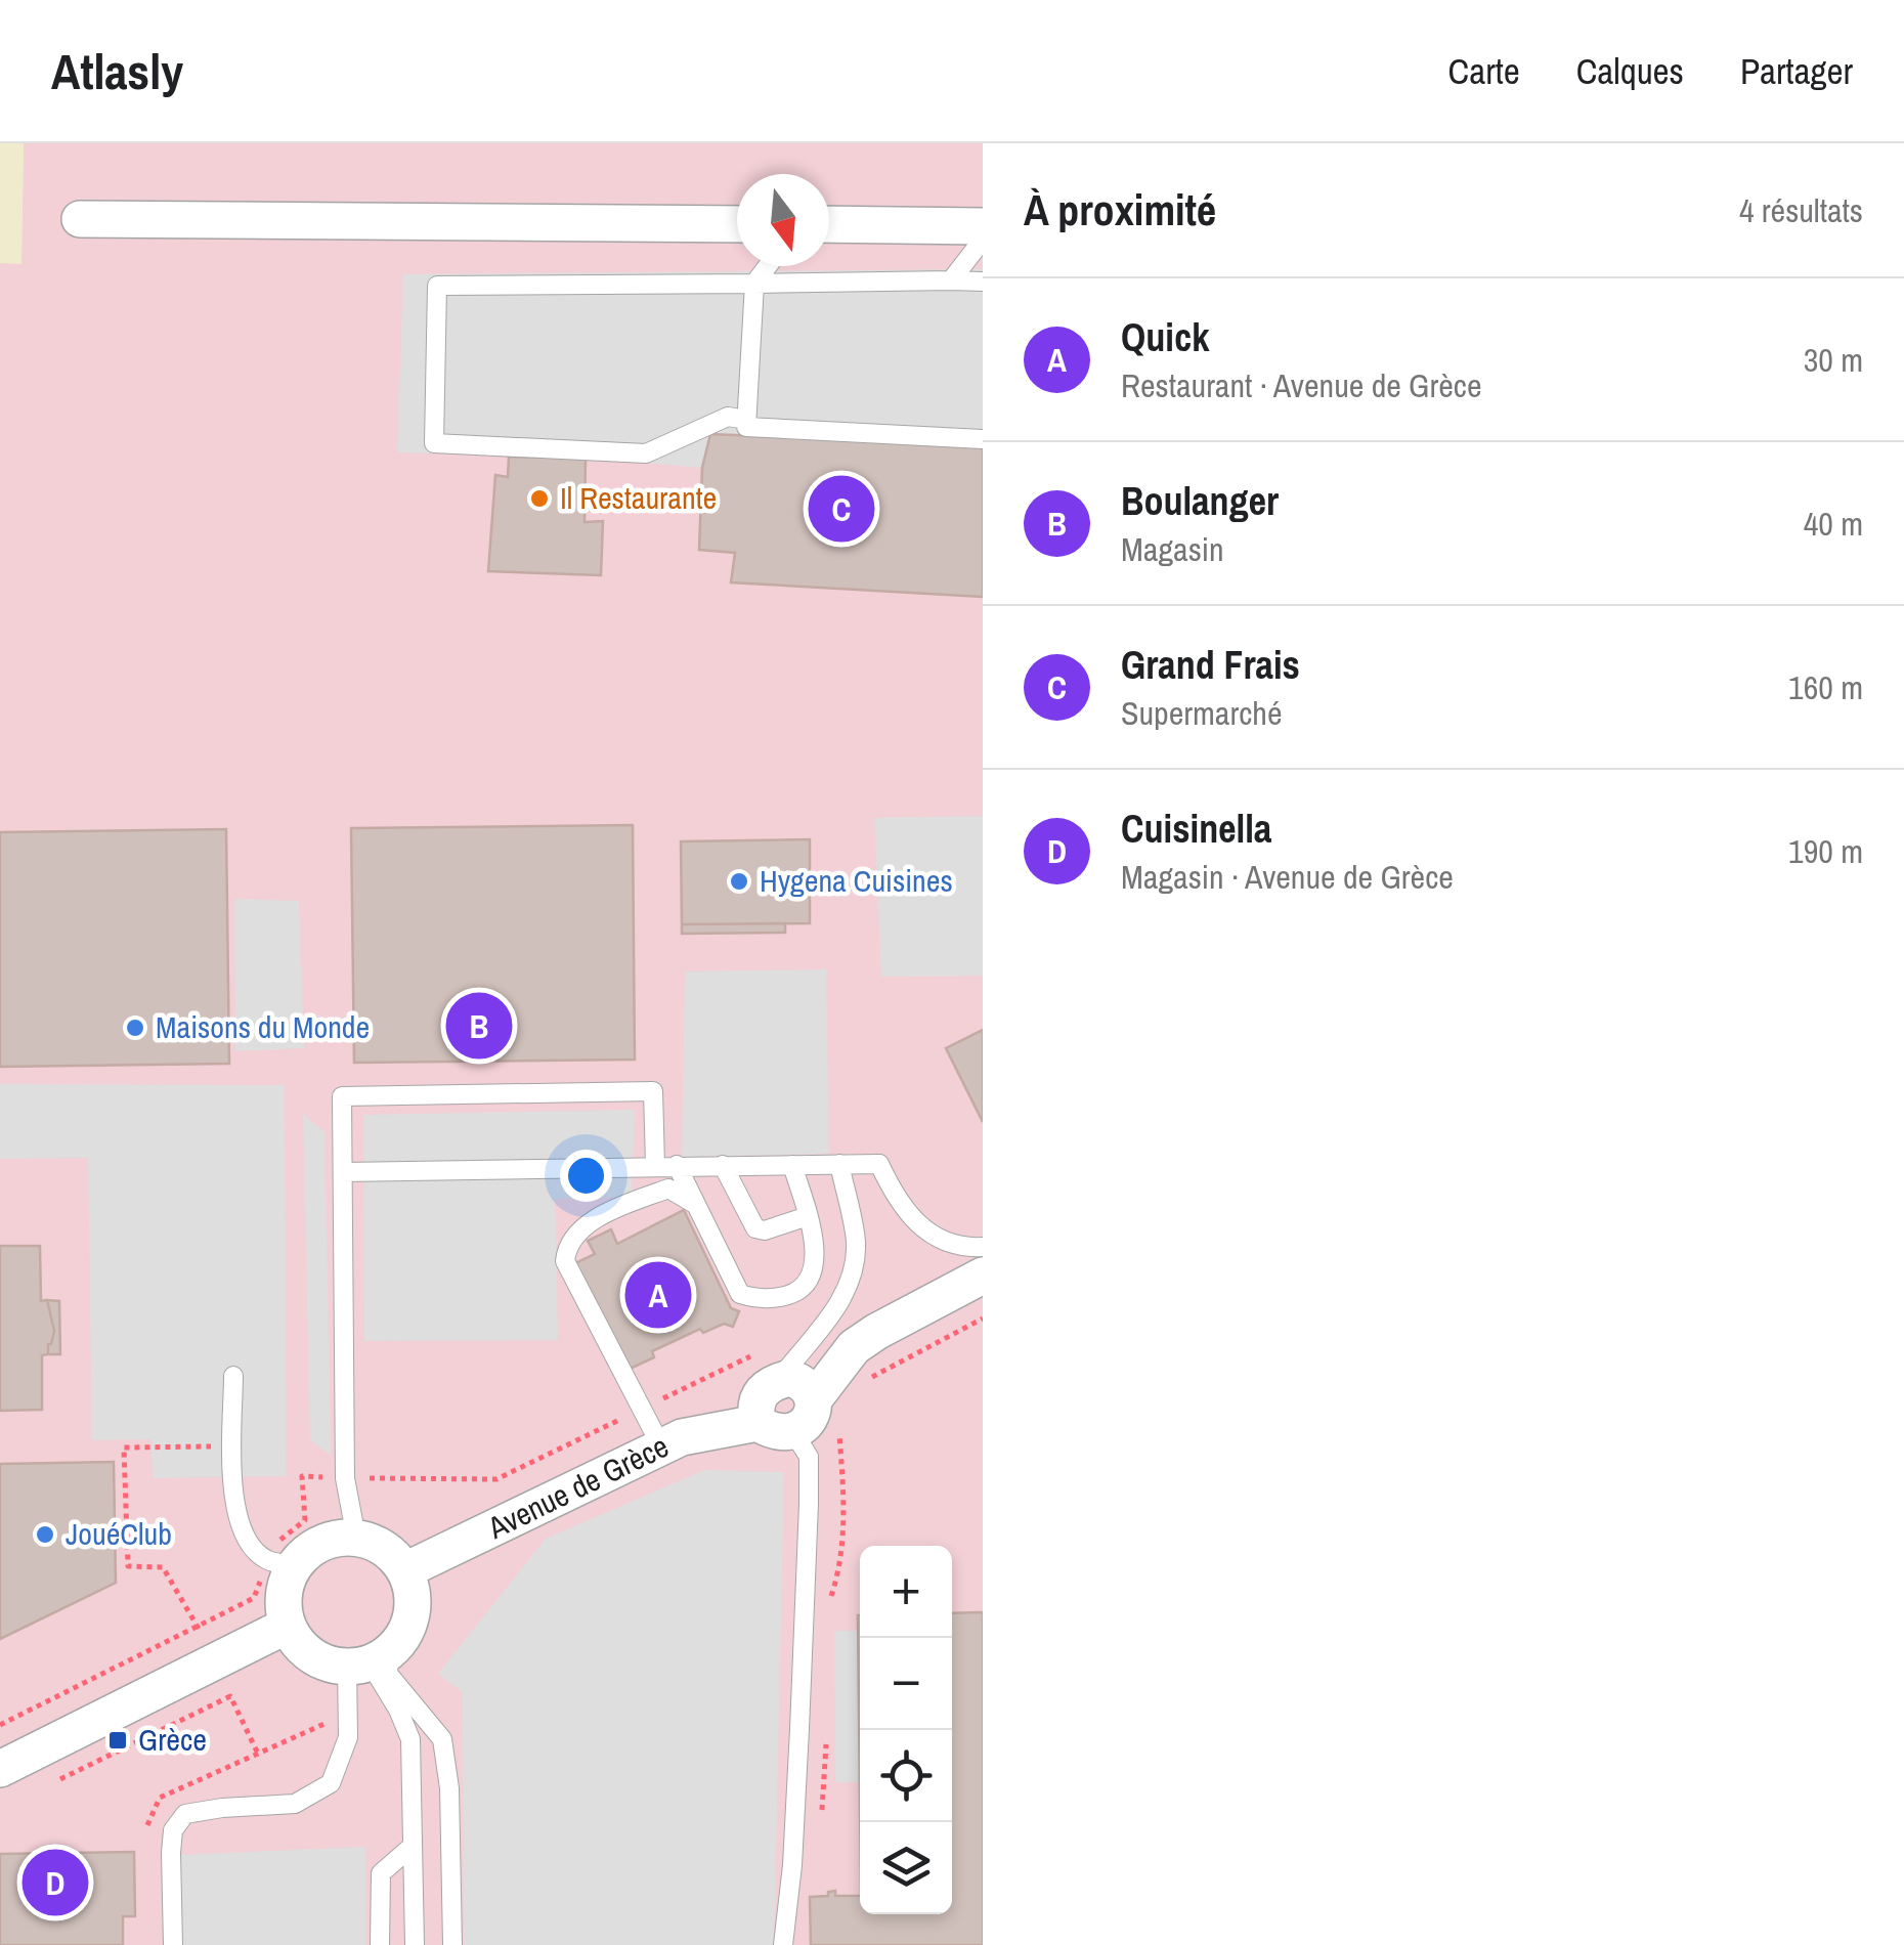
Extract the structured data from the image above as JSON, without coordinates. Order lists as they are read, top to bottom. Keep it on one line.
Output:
{"streets":{"street":["Avenue de Grèce"]},"places":{"other":["Il Restaurante","Hygena Cuisines","Maisons du Monde","JouéClub"],"transit":["Grèce"]},"north":"bottom","page":{"header":"Atlasly","nav":["Carte","Calques","Partager"],"heading":["À proximité","4 résultats"],"list":[{"mark":"A","name":"Quick","note":"Restaurant · Avenue de Grèce","value":"30 m"},{"mark":"B","name":"Boulanger","note":"Magasin","value":"40 m"},{"mark":"C","name":"Grand Frais","note":"Supermarché","value":"160 m"},{"mark":"D","name":"Cuisinella","note":"Magasin · Avenue de Grèce","value":"190 m"}],"pins":["C","B","A","D"],"map_buttons":["+","−"]}}
